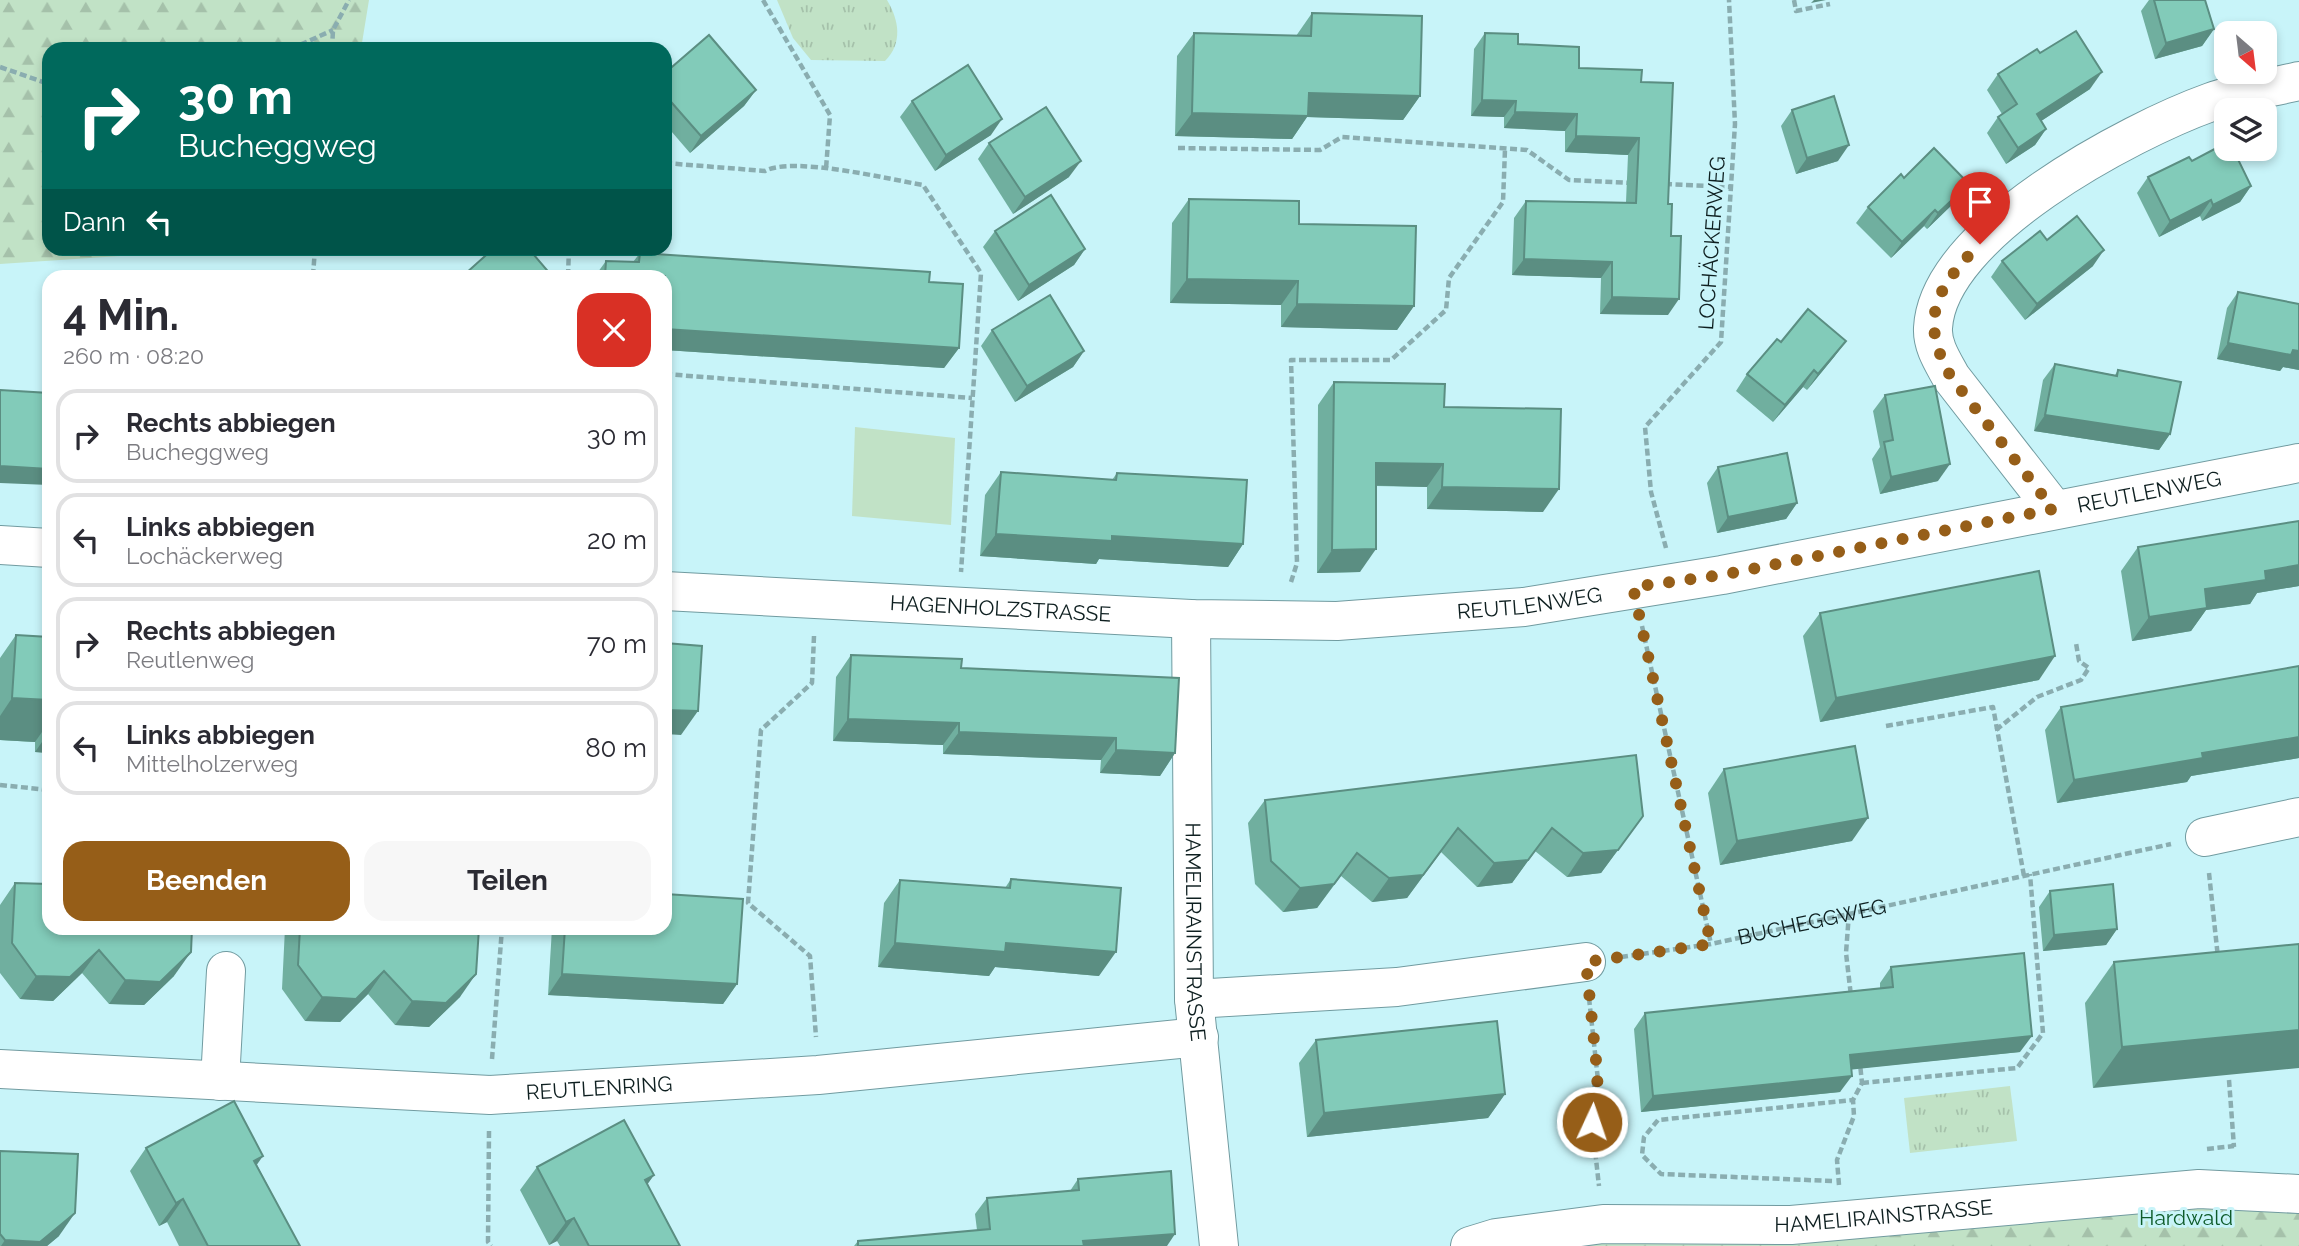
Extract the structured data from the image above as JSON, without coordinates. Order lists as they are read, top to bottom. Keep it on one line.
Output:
{"streets":{"street":["REUTLENWEG","HAGENHOLZSTRASSE","HAMELIRAINSTRASSE","REUTLENRING"],"path":["LOCHÄCKERWEG","BUCHEGGWEG"]},"crossings":[["LOCHÄCKERWEG","REUTLENWEG"],["REUTLENWEG","HAGENHOLZSTRASSE"],["HAGENHOLZSTRASSE","HAMELIRAINSTRASSE"],["HAMELIRAINSTRASSE","REUTLENRING"]],"parks":["Hardwald"],"north":"bottom right","page":{"turn":["30 m","Bucheggweg"],"then":"Dann","heading":["4 Min.","260 m · 08:20"],"list":[{"name":"Rechts abbiegen","note":"Bucheggweg","value":"30 m"},{"name":"Links abbiegen","note":"Lochäckerweg","value":"20 m"},{"name":"Rechts abbiegen","note":"Reutlenweg","value":"70 m"},{"name":"Links abbiegen","note":"Mittelholzerweg","value":"80 m"}],"buttons":["Beenden","Teilen"]}}
